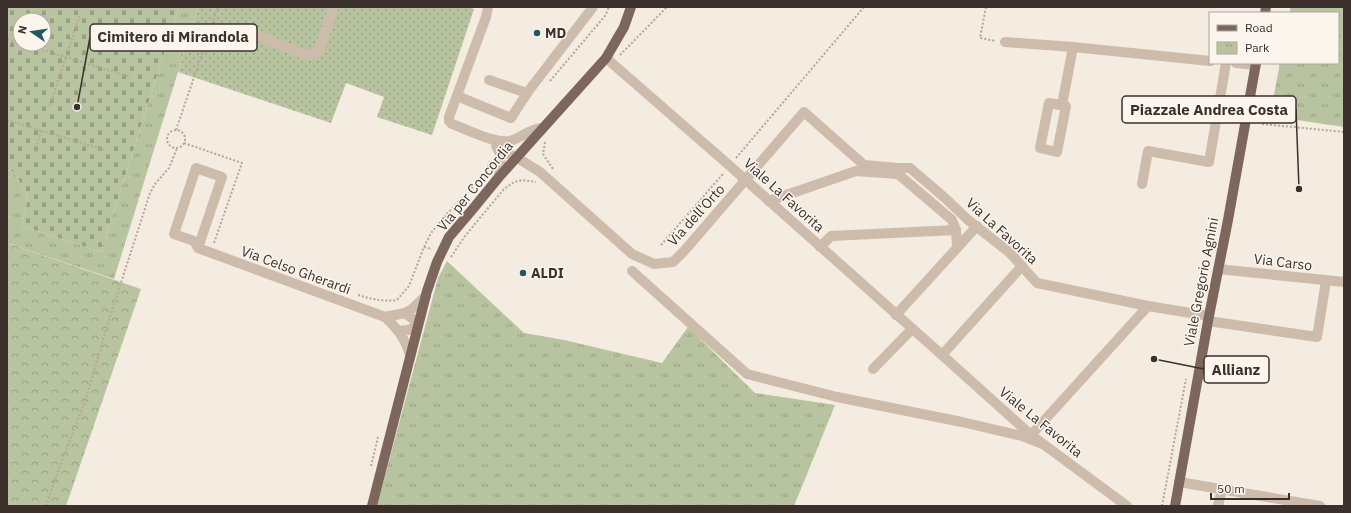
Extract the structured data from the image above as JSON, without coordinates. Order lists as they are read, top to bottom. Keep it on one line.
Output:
{"streets":{"main road":["Via per Concordia","Viale Gregorio Agnini"],"street":["Viale La Favorita","Via dell'Orto","Via La Favorita","Via Carso","Via Celso Gherardi"]},"crossings":[["Via per Concordia","Viale La Favorita"],["Via per Concordia","Via dell'Orto"],["Via per Concordia","Via Celso Gherardi"],["Viale La Favorita","Via dell'Orto"],["Via dell'Orto","Via La Favorita"],["Via La Favorita","Via Carso"],["Via La Favorita","Viale Gregorio Agnini"],["Via Carso","Viale Gregorio Agnini"]],"places":["MD","Cimitero di Mirandola","Piazzale Andrea Costa","ALDI","Allianz"],"legend":["Road","Park"],"scale_bar":"50 m","north":"left"}
